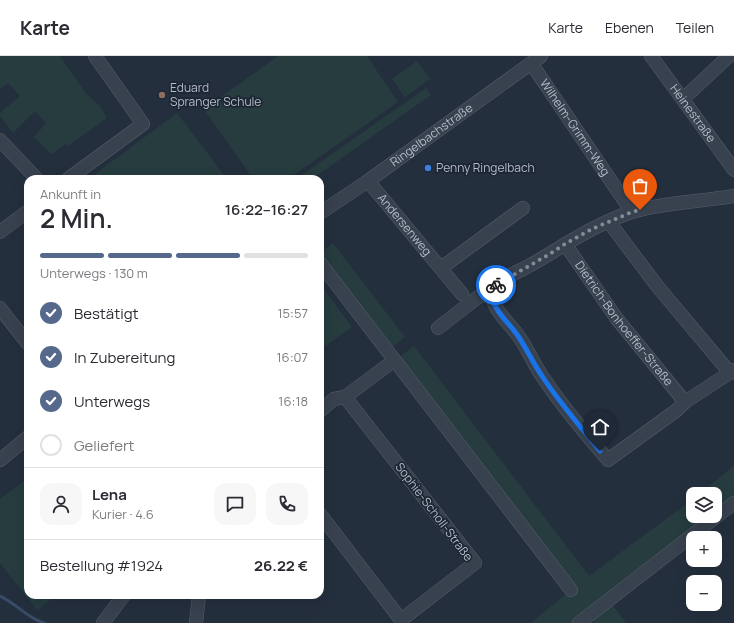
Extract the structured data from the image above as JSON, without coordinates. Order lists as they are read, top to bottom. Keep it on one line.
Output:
{"streets":{"street":["Heinestraße","Wilhelm-Grimm-Weg","Ringelbachstraße","Andersenweg","Dietrich-Bonhoeffer-Straße","Sophie-Scholl-Straße"]},"crossings":[["Wilhelm-Grimm-Weg","Ringelbachstraße"],["Ringelbachstraße","Andersenweg"]],"places":["Eduard Spranger Schule","Penny Ringelbach"],"page":{"header":"Karte","nav":["Karte","Ebenen","Teilen"],"heading":["2 Min.","Ankunft in","16:22–16:27"],"panel":["Lena","Kurier · 4.6","Bestellung #1924","26.22 €"],"bar":"Unterwegs · 130 m","list":[["Bestätigt","15:57"],["In Zubereitung","16:07"],["Unterwegs","16:18"],"Geliefert"],"map_buttons":["+","−"]}}
